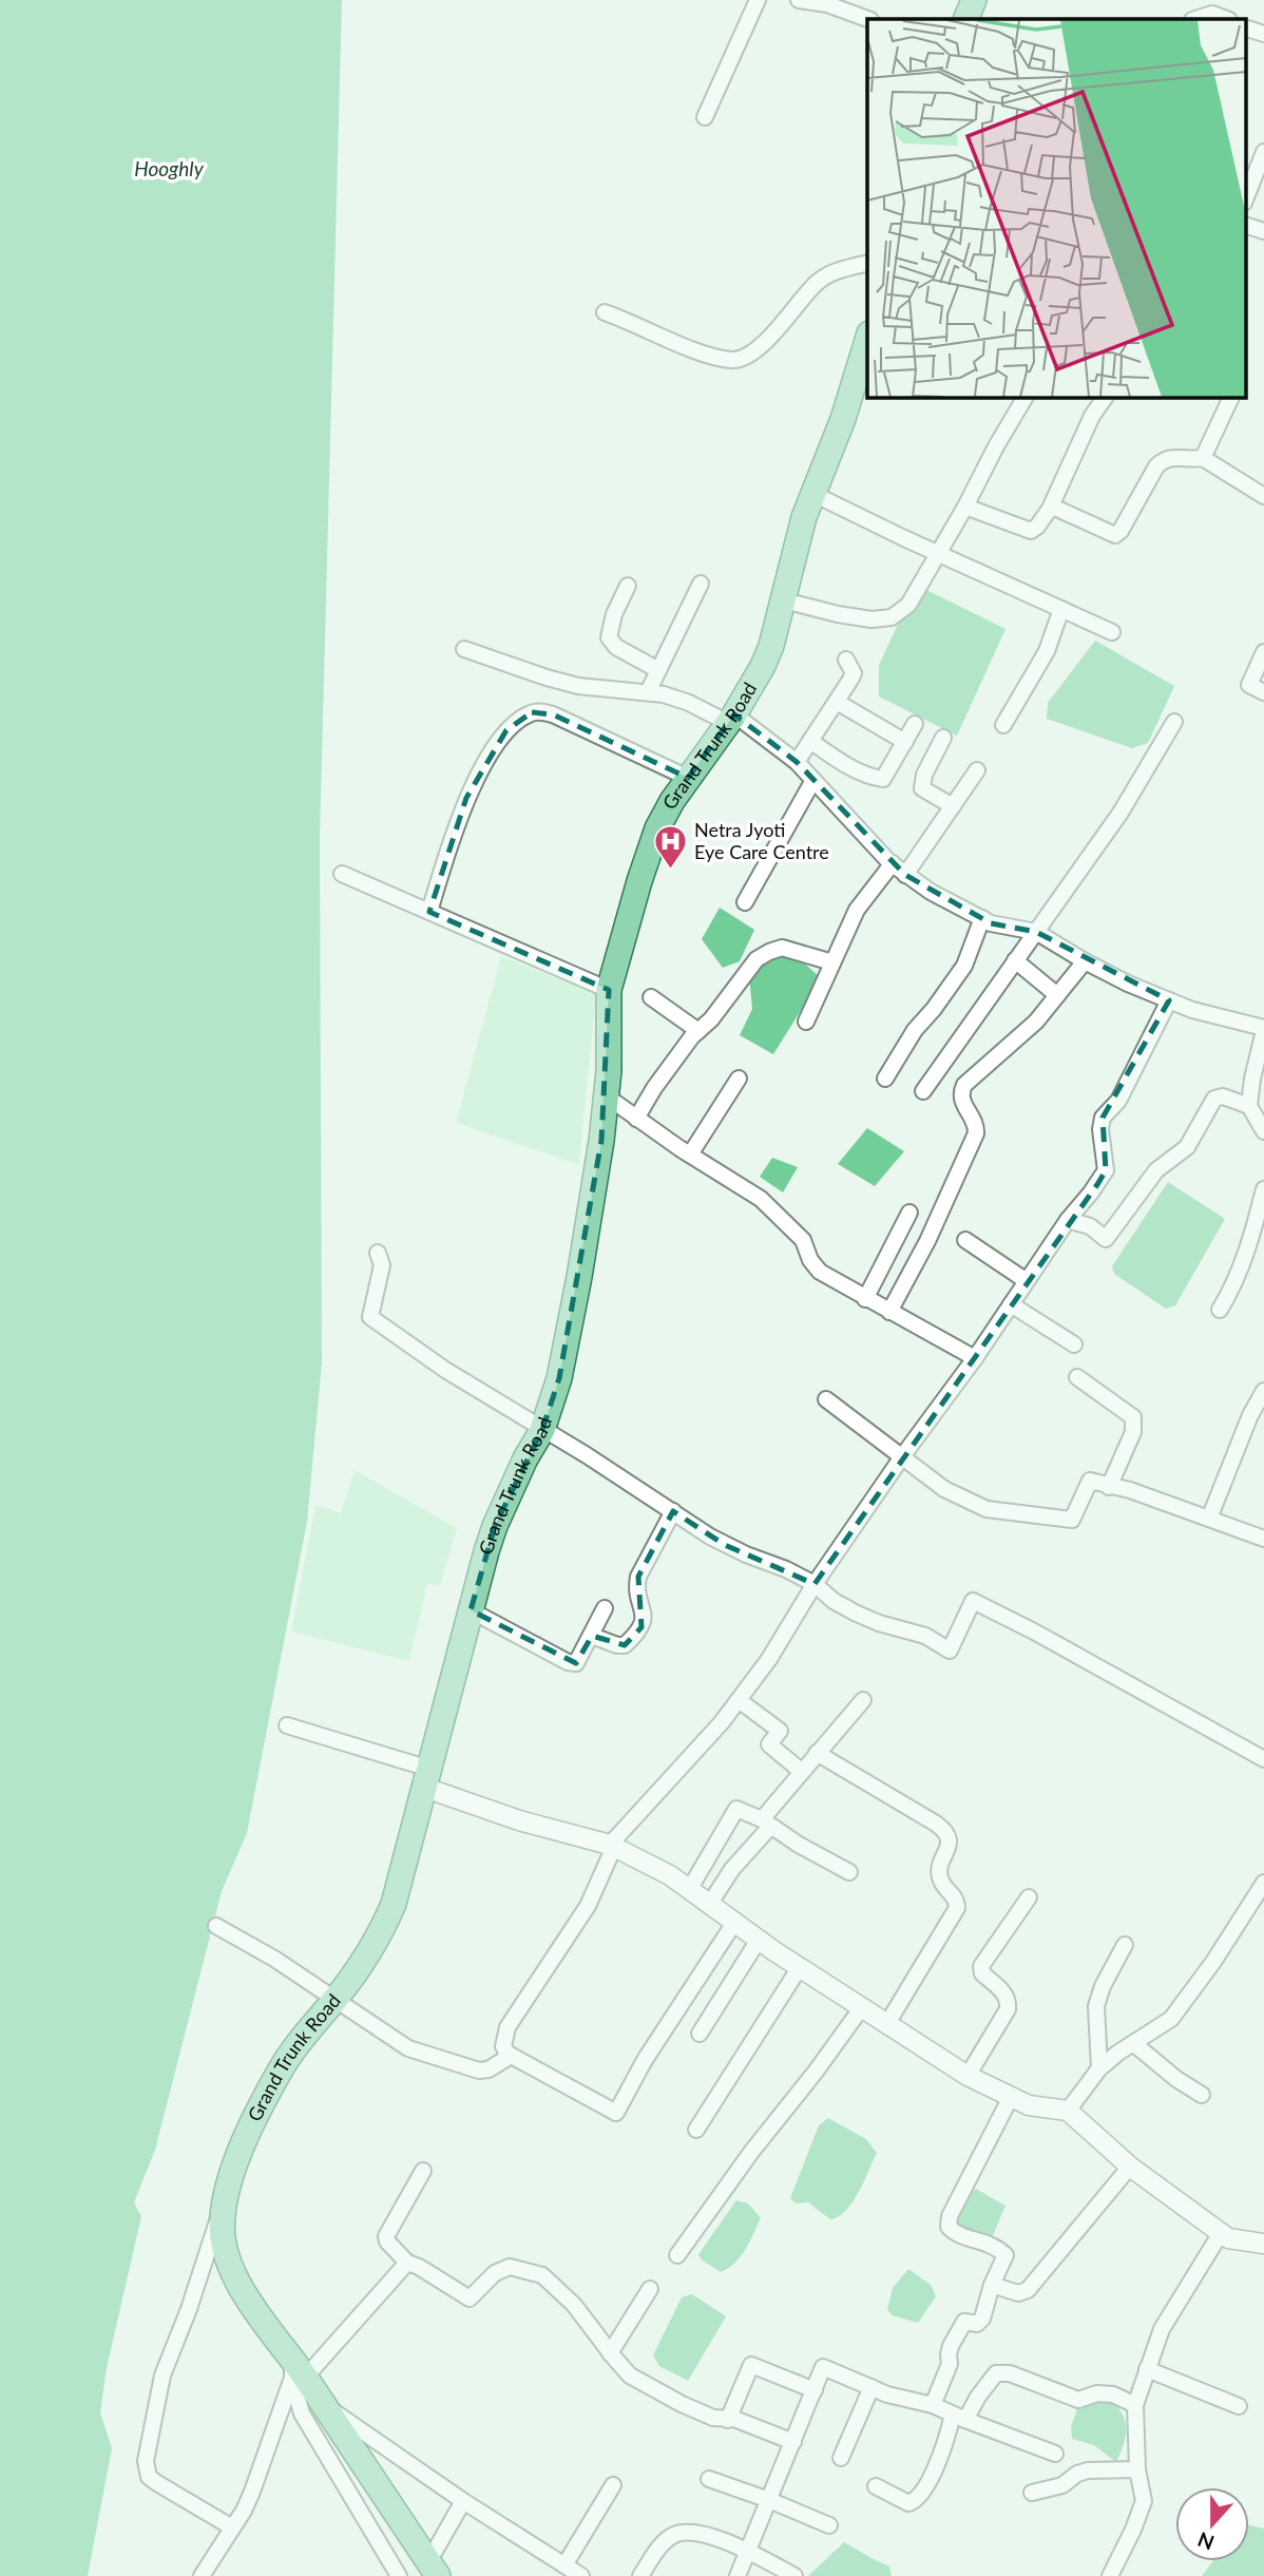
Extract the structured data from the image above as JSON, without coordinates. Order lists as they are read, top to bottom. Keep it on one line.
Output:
{"streets":{"main road":["Grand Trunk Road"]},"water":["Hooghly"],"places":{"hospital":["Netra Jyoti Eye Care Centre"]},"north":"bottom"}
